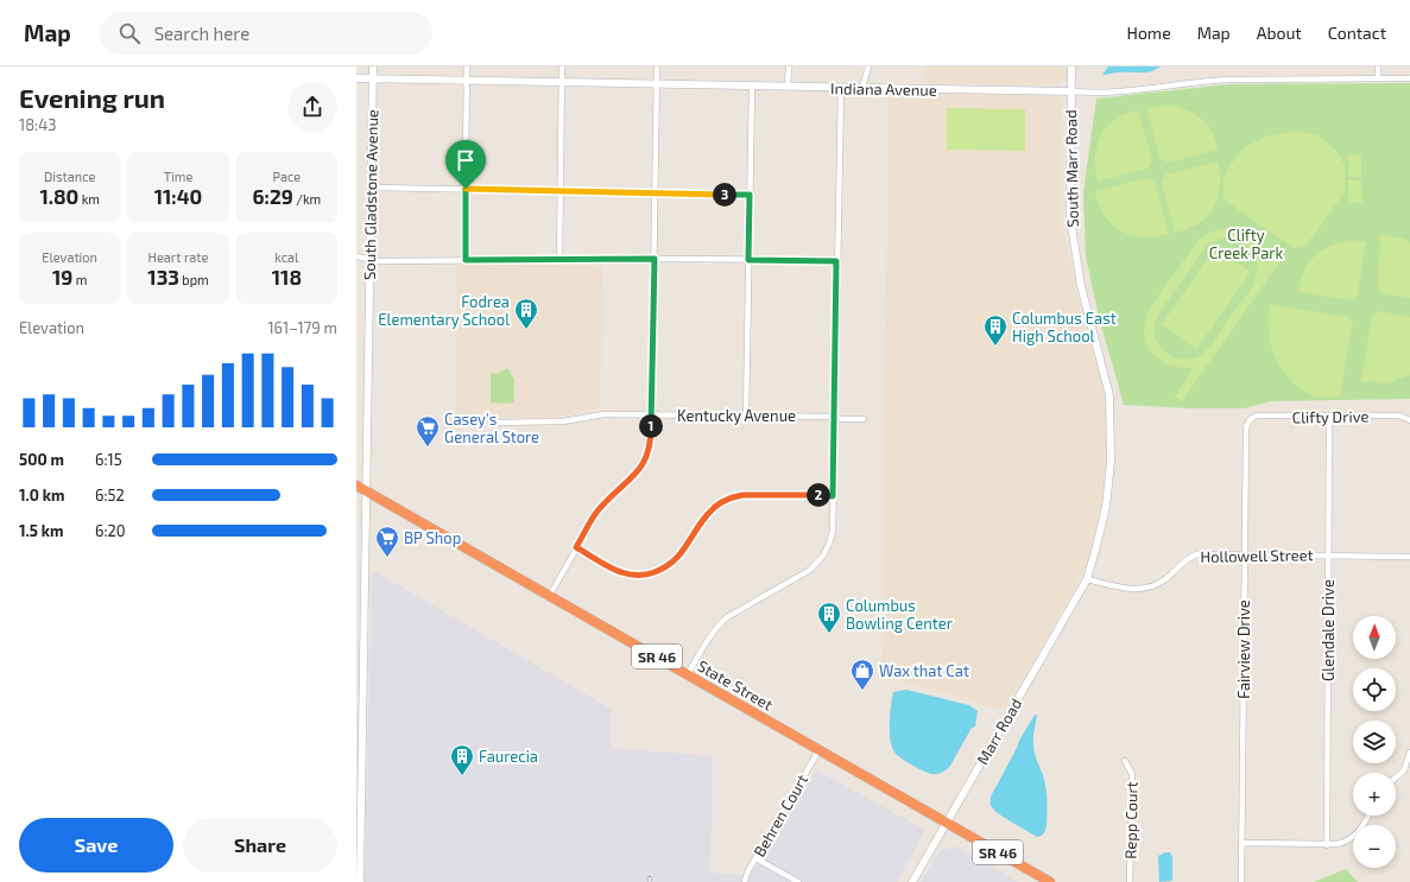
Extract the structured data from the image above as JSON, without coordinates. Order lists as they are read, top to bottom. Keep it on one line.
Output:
{"streets":{"highway":["SR 46","State Street"],"street":["Indiana Avenue","South Marr Road","South Gladstone Avenue","Kentucky Avenue","Clifty Drive","Hollowell Street","Glendale Drive","Fairview Drive","Marr Road","Behren Court","Repp Court"]},"crossings":[["Indiana Avenue","South Marr Road"],["Indiana Avenue","South Gladstone Avenue"],["South Marr Road","Hollowell Street"],["South Marr Road","Marr Road"],["South Gladstone Avenue","State Street"],["Clifty Drive","Glendale Drive"],["Clifty Drive","Fairview Drive"],["Hollowell Street","Glendale Drive"],["Hollowell Street","Fairview Drive"],["Hollowell Street","Marr Road"],["State Street","Marr Road"],["State Street","Behren Court"]],"parks":["Clifty Creek Park"],"places":{"building":["Fodrea Elementary School","Columbus East High School","Columbus Bowling Center","Faurecia"],"supermarket":["Casey's General Store","BP Shop"],"shop":["Wax that Cat"]},"north":"top","page":{"header":"Map","search":"Search here","nav":["Home","Map","About","Contact"],"heading":["Evening run","18:43"],"stats":[["Distance","1.80 km"],["Time","11:40"],["Pace","6:29 /km"],["Elevation","19 m"],["Heart rate","133 bpm"],["kcal","118"]],"pins":["3","1","2"],"chart":["Elevation","161–179 m"],"list":[{"name":"500 m","note":"6:15"},{"name":"1.0 km","note":"6:52"},{"name":"1.5 km","note":"6:20"}],"map_buttons":["+","−"],"buttons":["Save","Share"]}}
